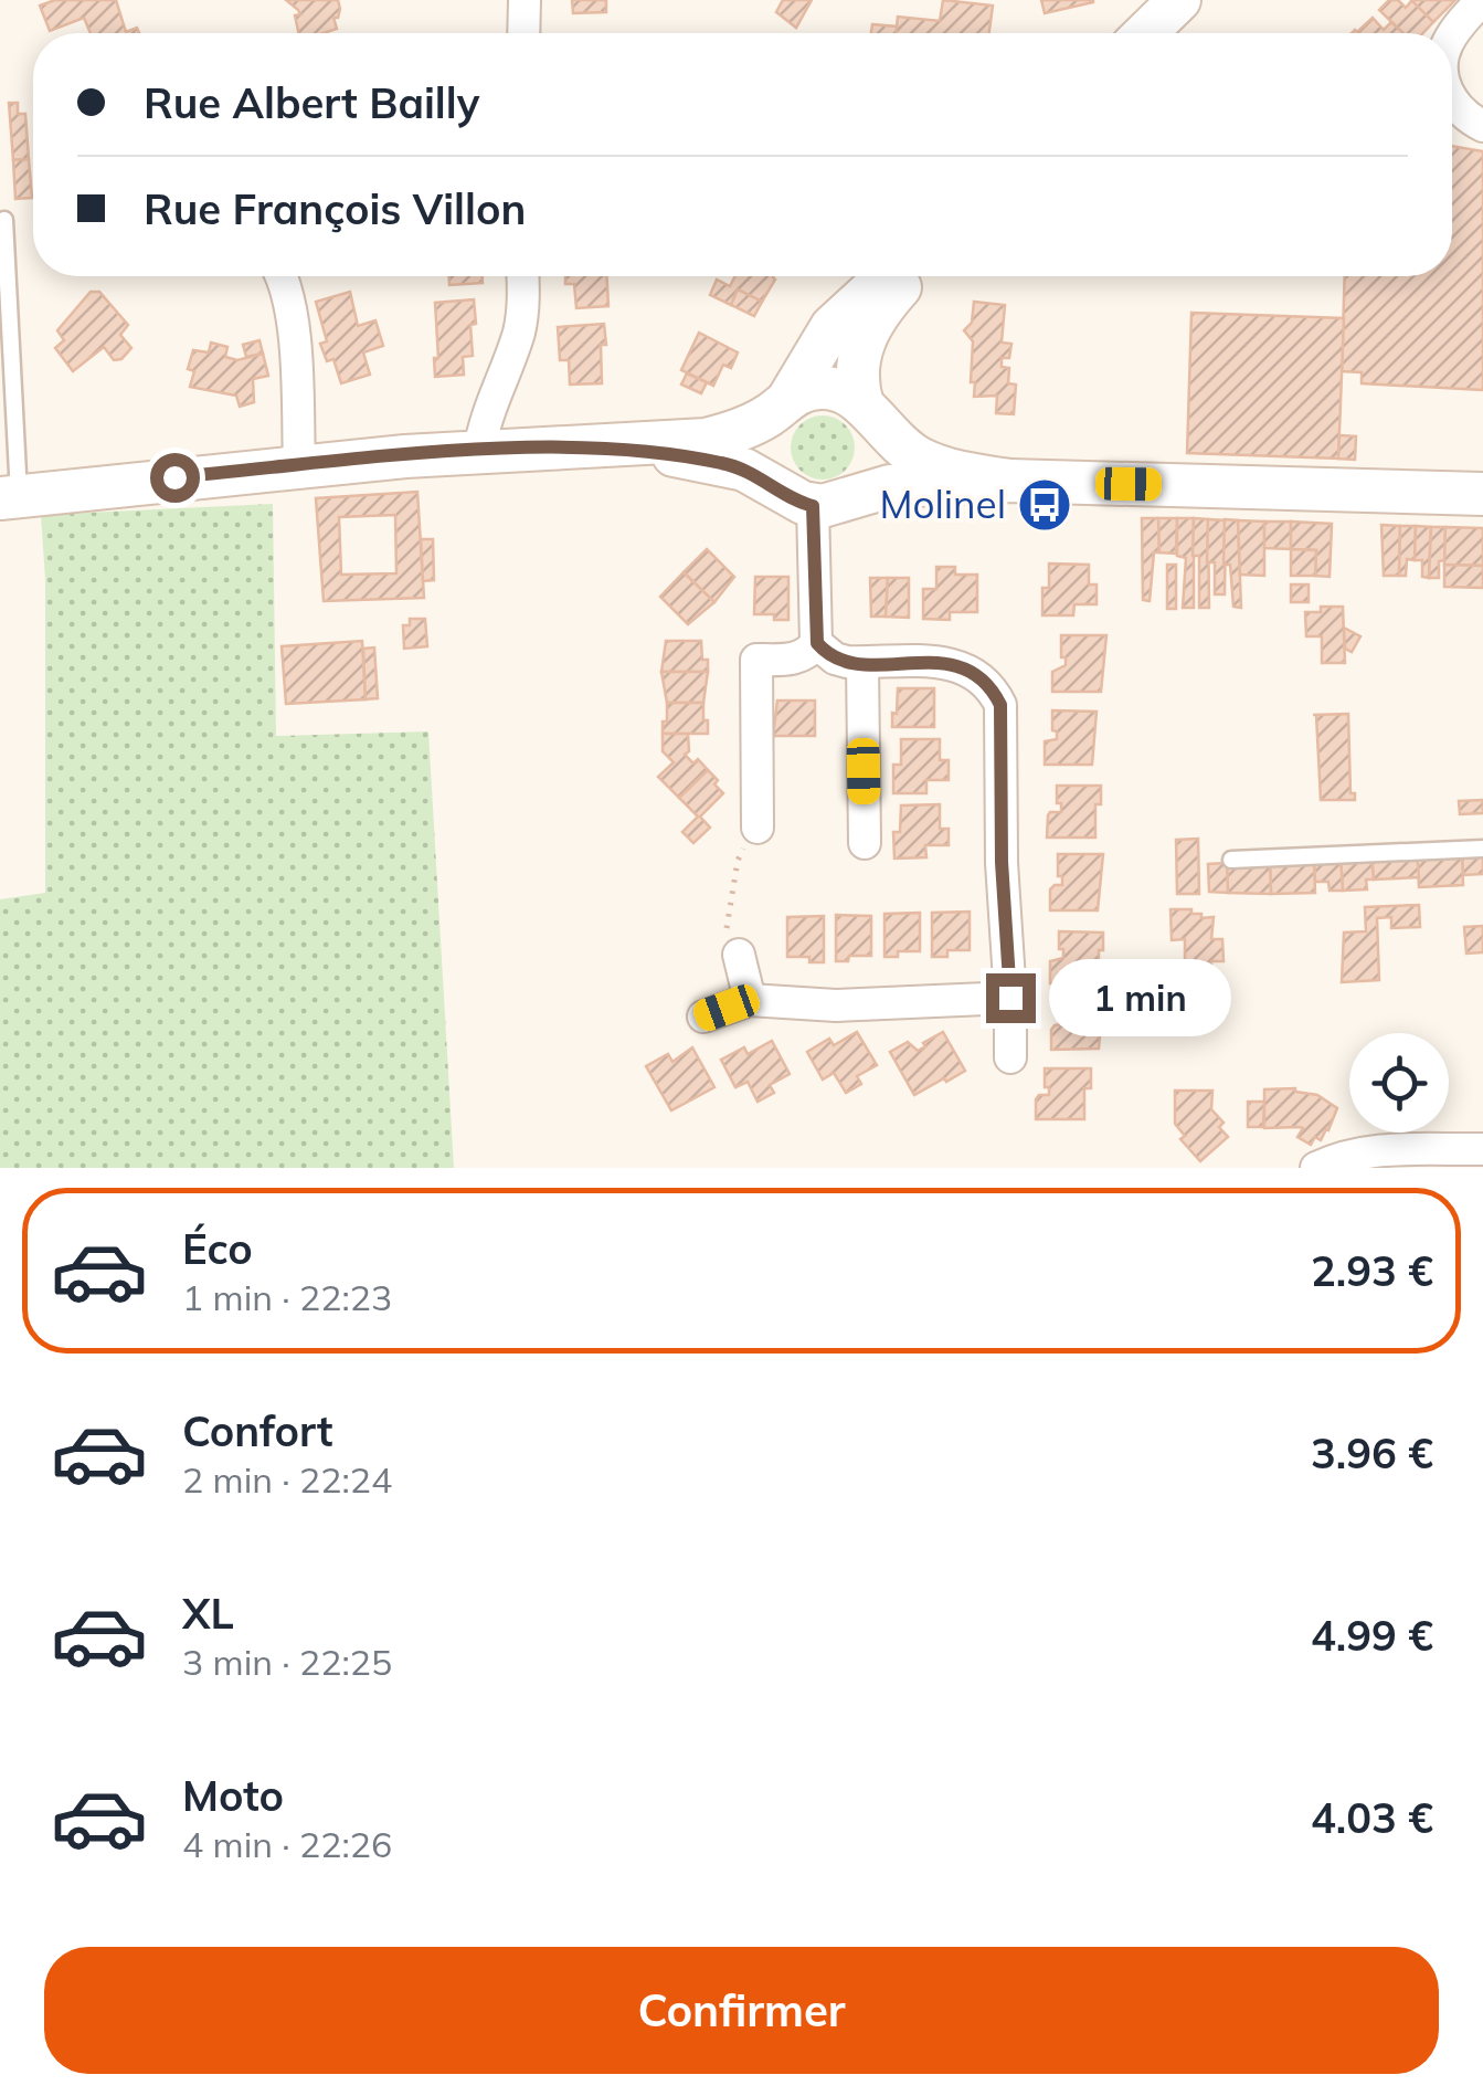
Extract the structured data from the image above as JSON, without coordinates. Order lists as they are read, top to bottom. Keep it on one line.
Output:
{"places":{"bus stop":["Molinel"]},"page":{"banner":["Rue Albert Bailly","Rue François Villon"],"bubble":"1 min","list":[{"name":"Éco","note":"1 min · 22:23","value":"2.93 €"},{"name":"Confort","note":"2 min · 22:24","value":"3.96 €"},{"name":"XL","note":"3 min · 22:25","value":"4.99 €"},{"name":"Moto","note":"4 min · 22:26","value":"4.03 €"}],"buttons":"Confirmer"}}
